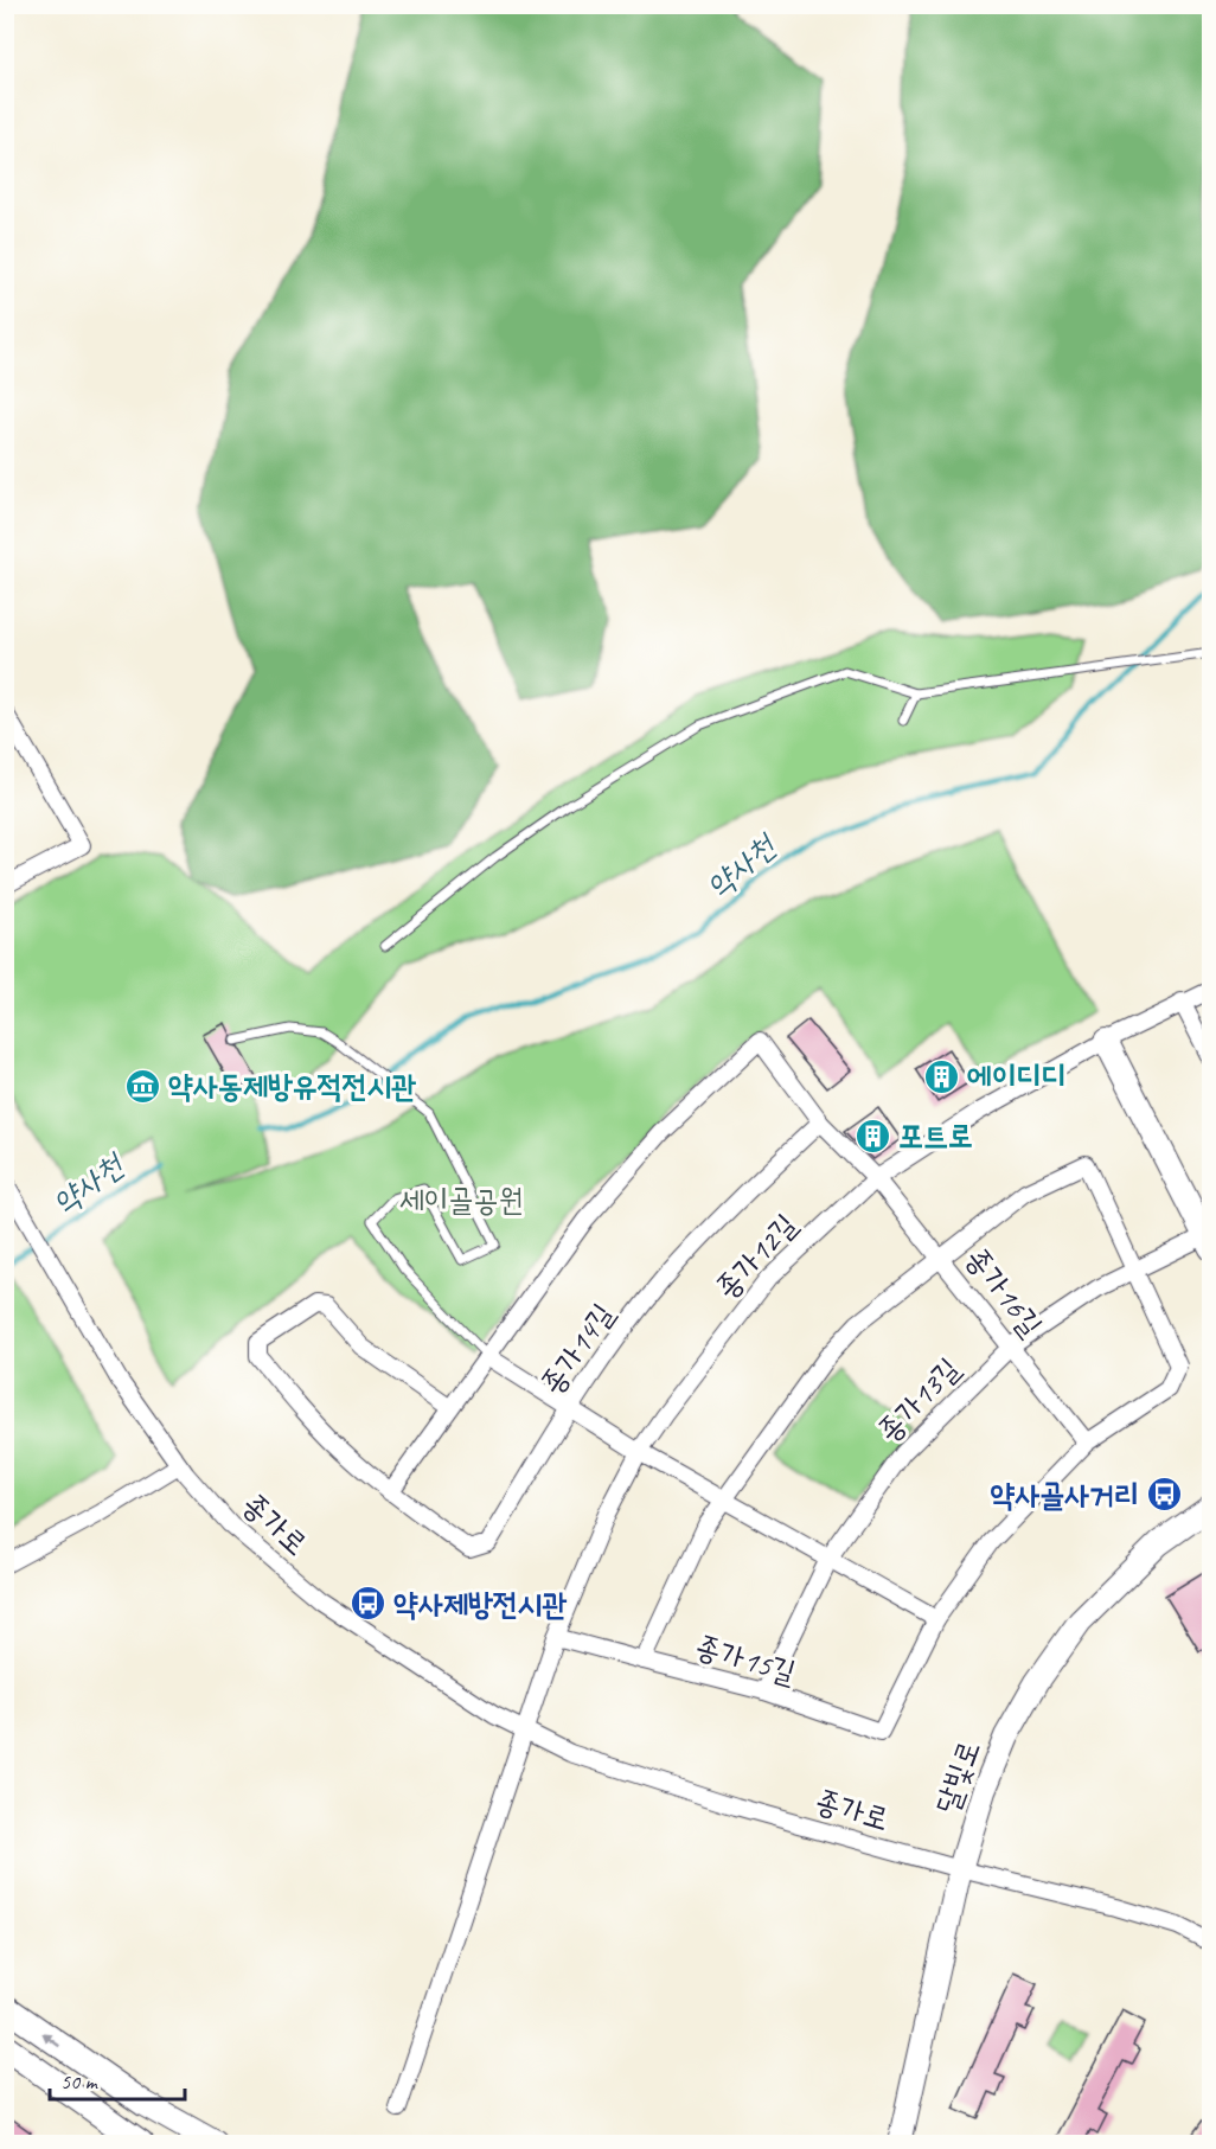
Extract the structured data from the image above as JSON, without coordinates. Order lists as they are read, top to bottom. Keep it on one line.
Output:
{"streets":{"main road":["달빛로"],"street":["종가12길","종가16길","종가14길","종가13길","종가로","종가15길"]},"crossings":[["종가12길","종가16길"],["종가12길","종가로"],["종가16길","종가13길"],["종가16길","종가15길"],["종가13길","종가15길"],["종가로","달빛로"]],"water":["약사천"],"parks":["세이골공원"],"places":{"building":["에이디디","포트로"],"museum":["약사동제방유적전시관"],"bus stop":["약사골사거리","약사제방전시관"]},"scale_bar":"50 m"}
